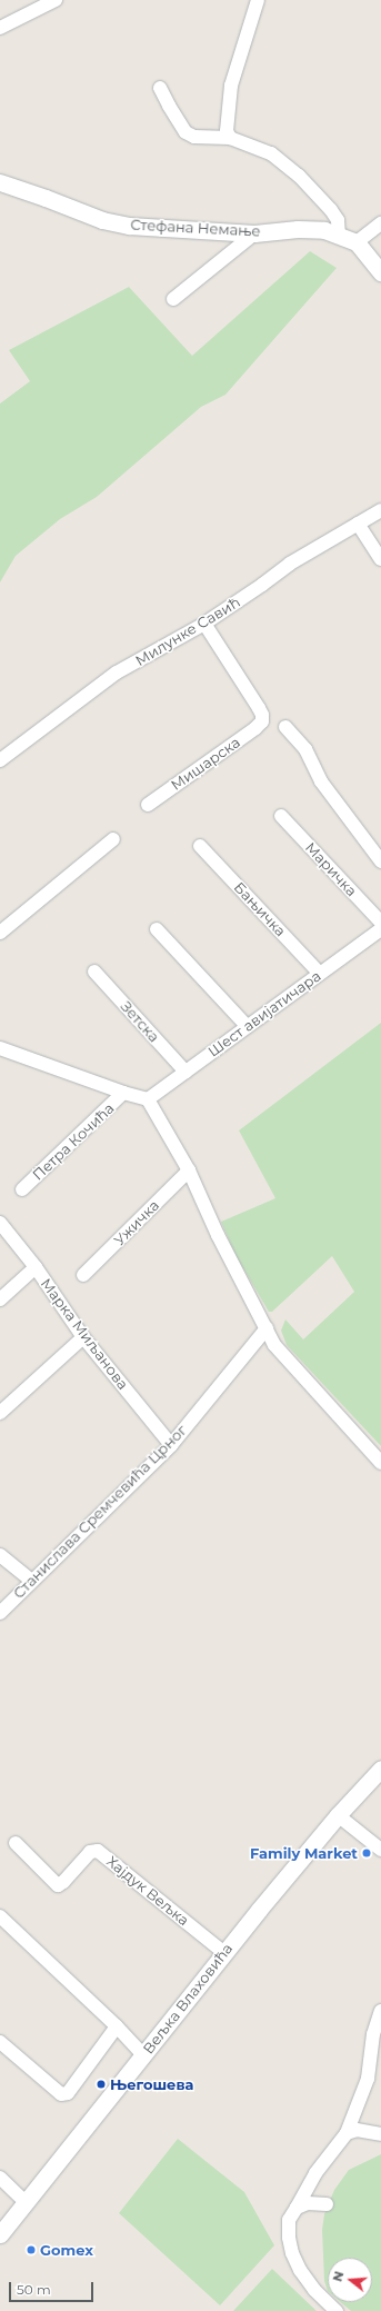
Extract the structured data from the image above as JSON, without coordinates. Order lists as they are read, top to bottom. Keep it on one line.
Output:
{"streets":{"street":["Стефана Немање","Милунке Савић","Мишарска","Маричка","Бањичка","Шест авијатичара","Зетска","Петра Кочића","Ужичка","Марка Миљанова","Станислава Сремчевића Црног","Хајдук Вељка","Вељка Влаховића"]},"crossings":[["Милунке Савић","Мишарска"],["Бањичка","Шест авијатичара"],["Шест авијатичара","Зетска"],["Марка Миљанова","Станислава Сремчевића Црног"],["Хајдук Вељка","Вељка Влаховића"]],"places":["Family Market","Његошева","Gomex"],"scale_bar":"50 m","north":"left"}
